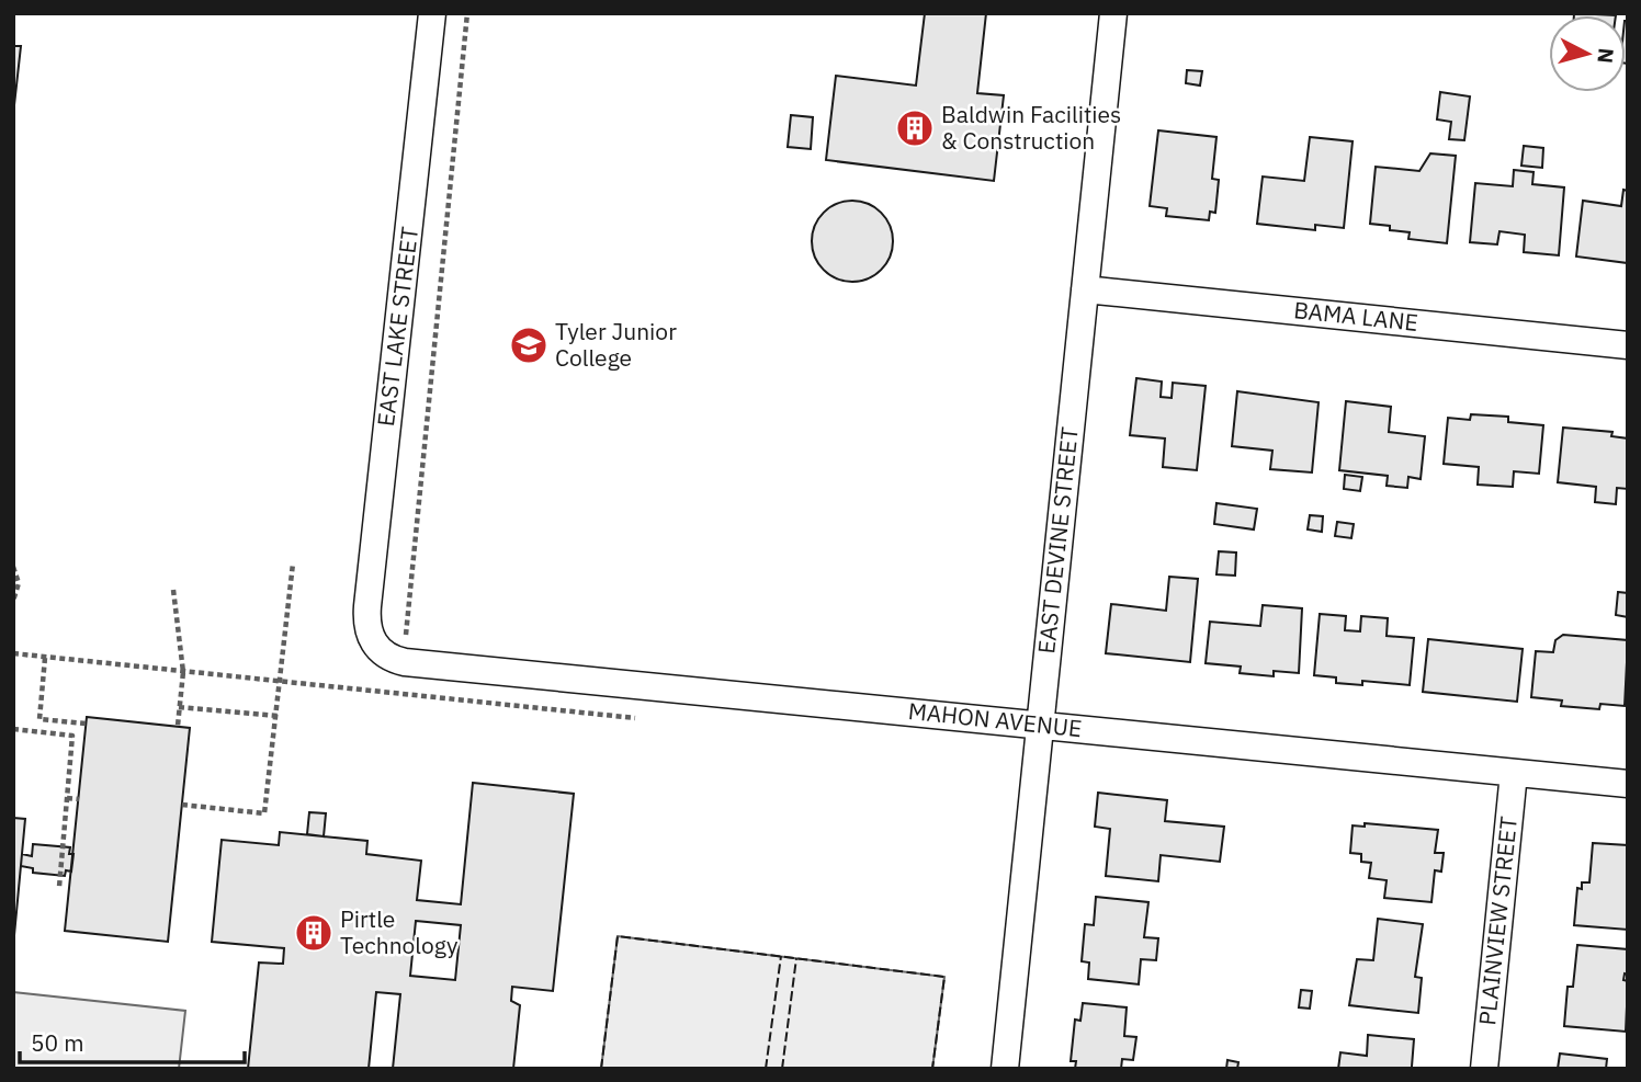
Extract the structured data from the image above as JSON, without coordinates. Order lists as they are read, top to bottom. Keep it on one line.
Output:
{"streets":{"street":["BAMA LANE","EAST LAKE STREET","EAST DEVINE STREET","MAHON AVENUE","PLAINVIEW STREET"]},"crossings":[["BAMA LANE","EAST DEVINE STREET"],["EAST LAKE STREET","MAHON AVENUE"],["EAST DEVINE STREET","MAHON AVENUE"],["MAHON AVENUE","PLAINVIEW STREET"]],"places":{"building":["Baldwin Facilities & Construction","Pirtle Technology"],"school or university":["Tyler Junior College"]},"scale_bar":"50 m","north":"right"}
